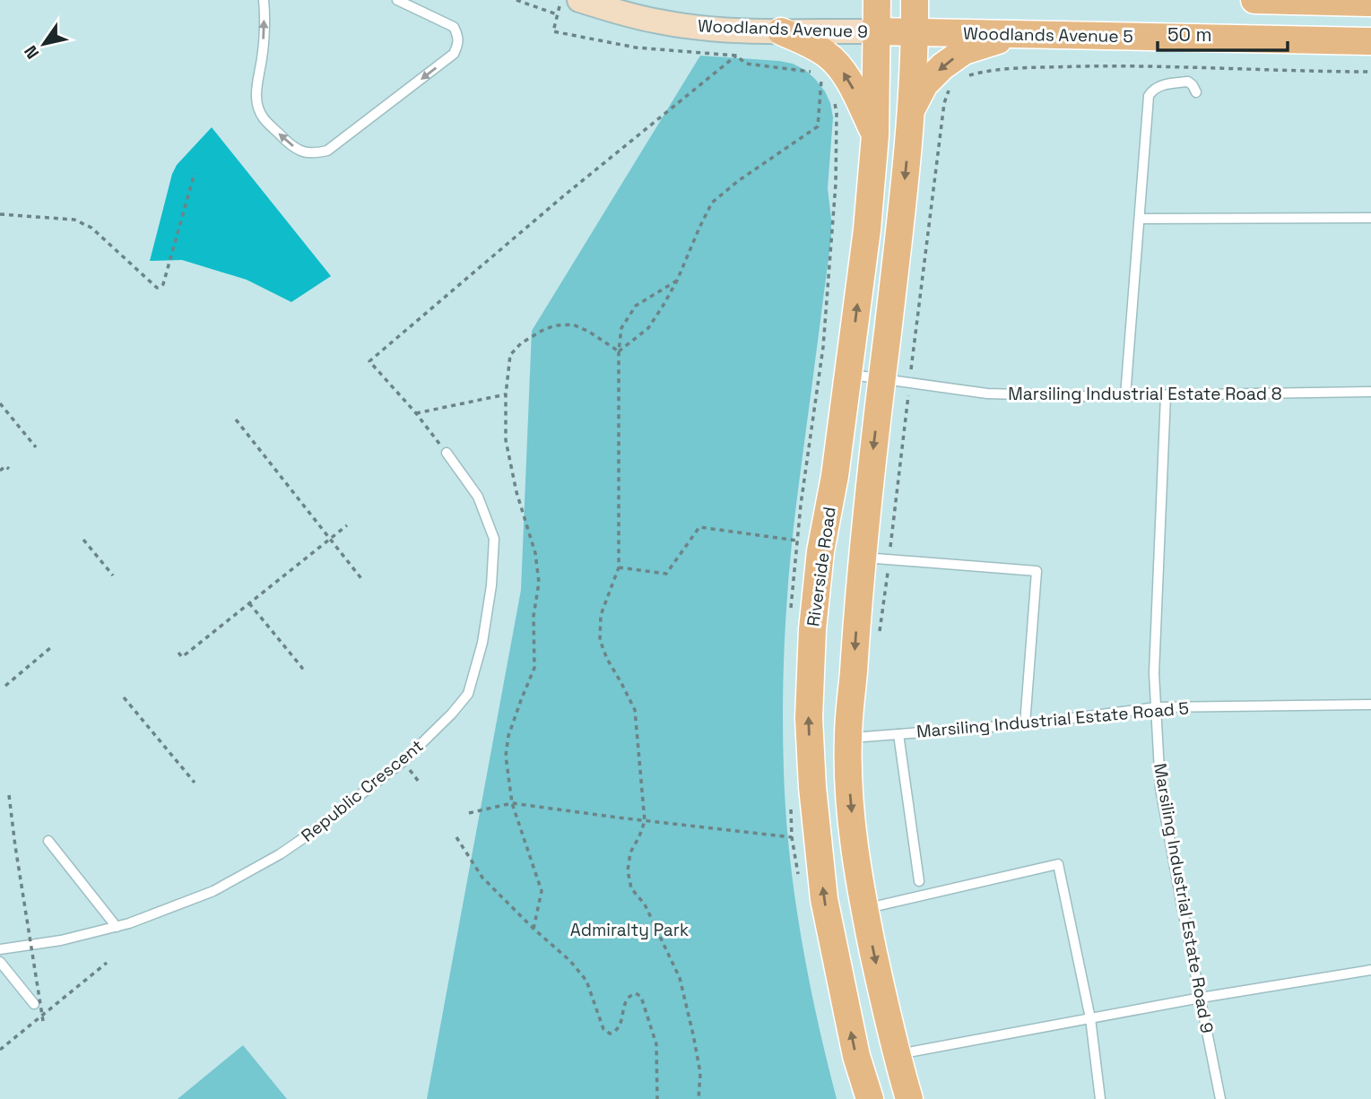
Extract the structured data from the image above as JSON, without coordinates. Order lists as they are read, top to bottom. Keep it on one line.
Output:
{"streets":{"main road":["Woodlands Avenue 9","Woodlands Avenue 5","Riverside Road"],"lane":["Marsiling Industrial Estate Road 8","Marsiling Industrial Estate Road 5","Republic Crescent","Marsiling Industrial Estate Road 9"]},"crossings":[["Woodlands Avenue 9","Woodlands Avenue 5"],["Woodlands Avenue 9","Riverside Road"],["Woodlands Avenue 5","Riverside Road"],["Marsiling Industrial Estate Road 8","Riverside Road"],["Marsiling Industrial Estate Road 8","Marsiling Industrial Estate Road 9"],["Marsiling Industrial Estate Road 5","Marsiling Industrial Estate Road 9"]],"parks":["Admiralty Park"],"scale_bar":"50 m","north":"bottom left"}
